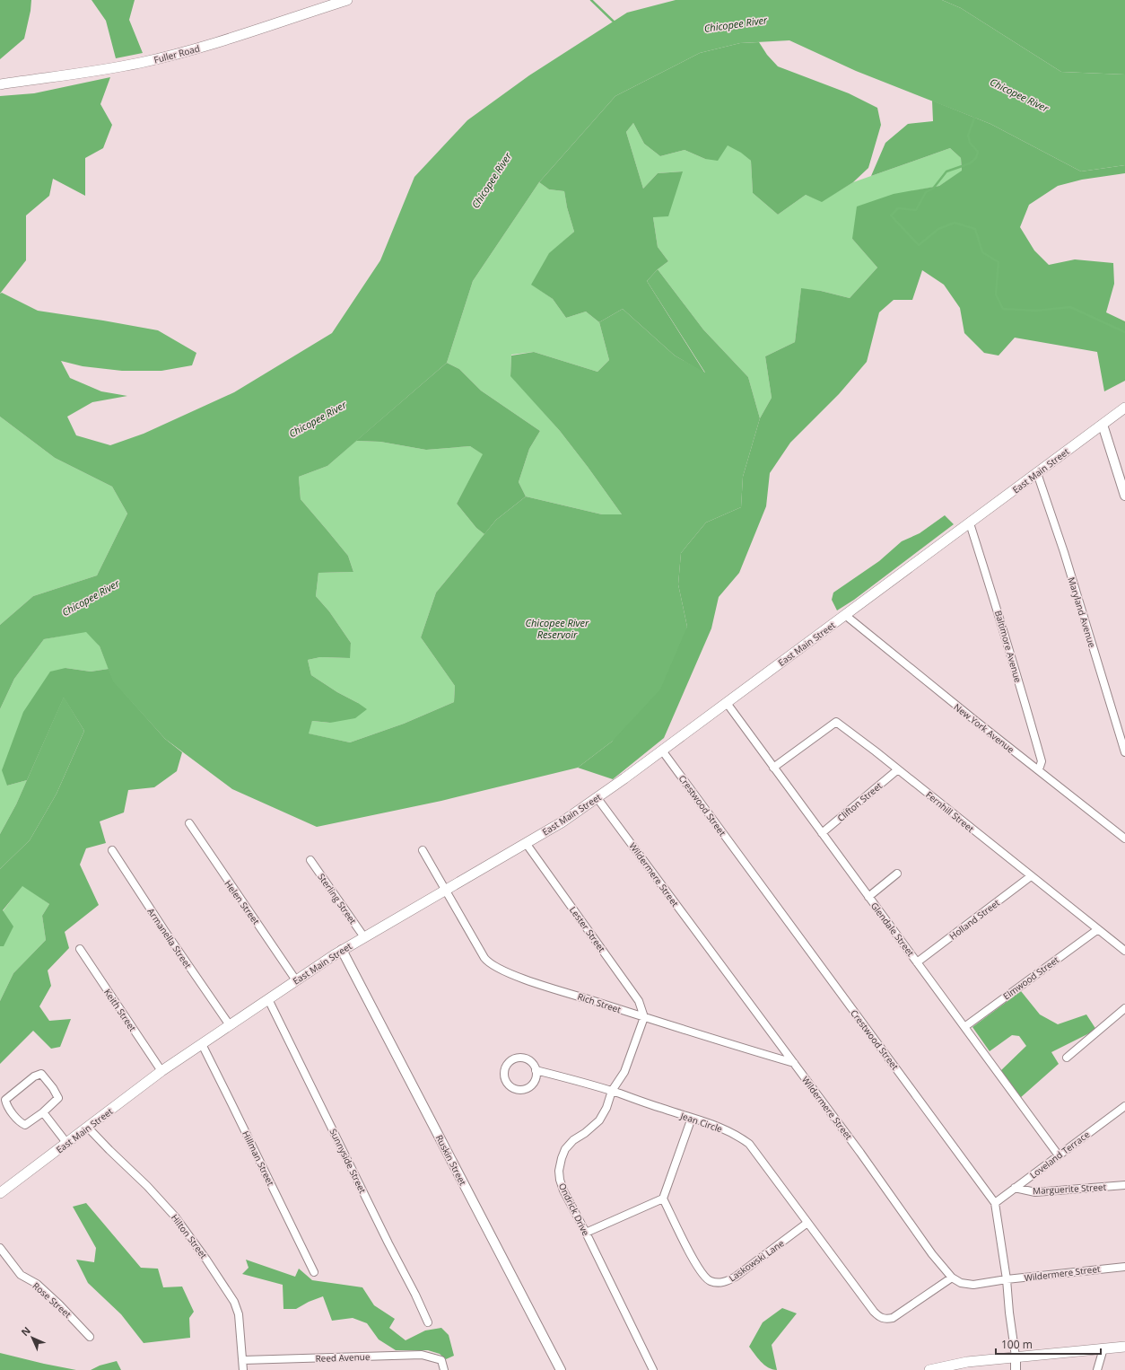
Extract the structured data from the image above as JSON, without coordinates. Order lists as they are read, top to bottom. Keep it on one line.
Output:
{"streets":{"main road":["Fuller Road","East Main Street"],"street":["Maryland Avenue","Baltimore Avenue","New York Avenue","Clifton Street","Crestwood Street","Fernhill Street","Wildermere Street","Sterling Street","Helen Street","Holland Street","Lester Street","Glendale Street","Armanella Street","Elmwood Street","Rich Street","Keith Street","Jean Circle","Loveland Terrace","Hillman Street","Ruskin Street","Sunnyside Street","Marguerite Street","Ondrick Drive","Hilton Street","Laskowski Lane","Rose Street","Reed Avenue"]},"crossings":[["East Main Street","Maryland Avenue"],["East Main Street","Baltimore Avenue"],["East Main Street","New York Avenue"],["East Main Street","Crestwood Street"],["East Main Street","Wildermere Street"],["East Main Street","Sterling Street"],["East Main Street","Helen Street"],["East Main Street","Lester Street"],["East Main Street","Glendale Street"],["East Main Street","Armanella Street"],["East Main Street","Rich Street"],["East Main Street","Keith Street"],["East Main Street","Hillman Street"],["East Main Street","Ruskin Street"],["East Main Street","Sunnyside Street"],["East Main Street","Hilton Street"],["Baltimore Avenue","New York Avenue"],["Clifton Street","Fernhill Street"],["Clifton Street","Glendale Street"],["Crestwood Street","Wildermere Street"],["Crestwood Street","Loveland Terrace"],["Fernhill Street","Holland Street"],["Fernhill Street","Glendale Street"],["Fernhill Street","Elmwood Street"],["Wildermere Street","Rich Street"],["Wildermere Street","Jean Circle"],["Holland Street","Glendale Street"],["Lester Street","Rich Street"],["Lester Street","Ondrick Drive"],["Glendale Street","Elmwood Street"],["Glendale Street","Loveland Terrace"],["Rich Street","Ondrick Drive"],["Jean Circle","Ondrick Drive"],["Jean Circle","Laskowski Lane"],["Loveland Terrace","Marguerite Street"],["Hilton Street","Reed Avenue"]],"water":["Chicopee River","Chicopee River Reservoir"],"scale_bar":"100 m","north":"top left"}
